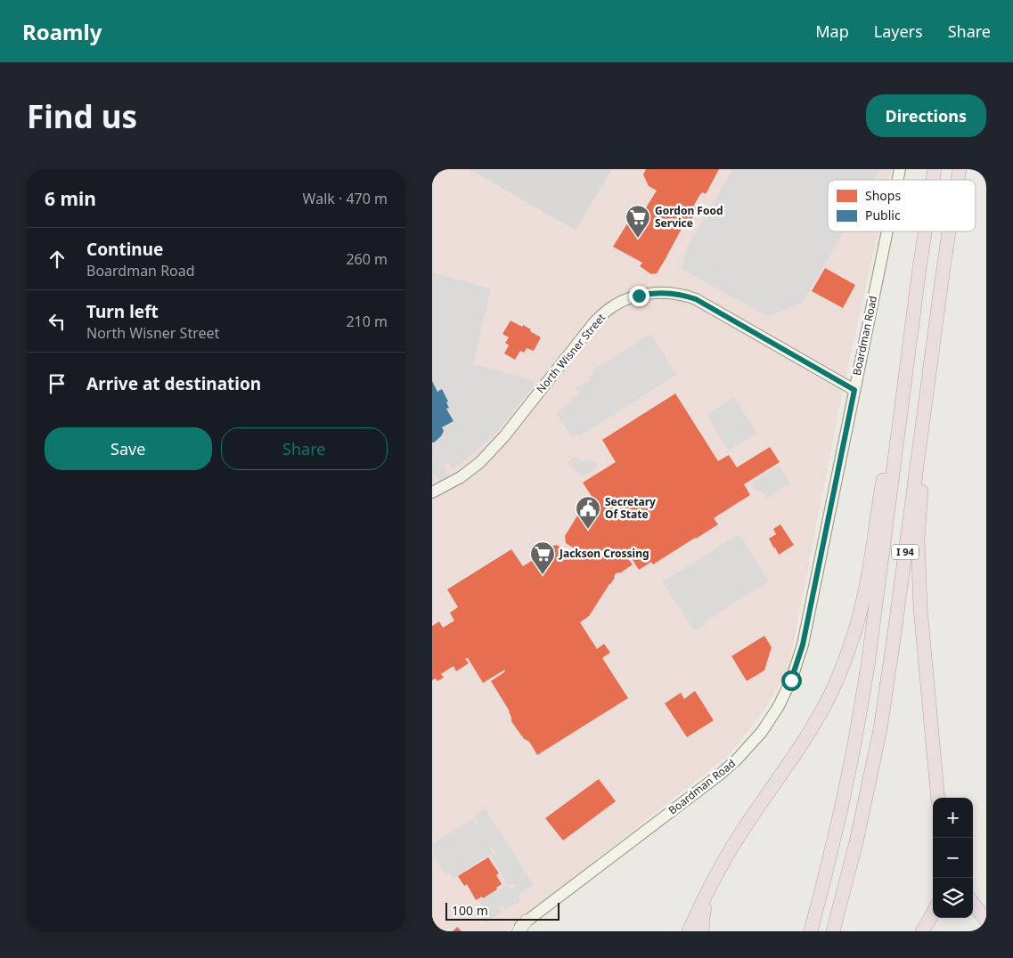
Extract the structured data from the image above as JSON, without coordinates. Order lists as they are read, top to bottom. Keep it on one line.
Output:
{"streets":{"highway":["I 94"],"main road":["Boardman Road","North Wisner Street"]},"crossings":[["Boardman Road","North Wisner Street"]],"places":{"supermarket":["Gordon Food Service","Jackson Crossing"],"public building":["Secretary Of State"]},"legend":["Shops","Public"],"scale_bar":"100 m","page":{"header":"Roamly","nav":["Map","Layers","Share"],"buttons":["Directions",["Save","Share"]],"title":"Find us","heading":["6 min","Walk · 470 m"],"list":[["Continue","Boardman Road","260 m"],["Turn left","North Wisner Street","210 m"],"Arrive at destination"],"map_buttons":["+","−"],"scale":"100 m"}}
